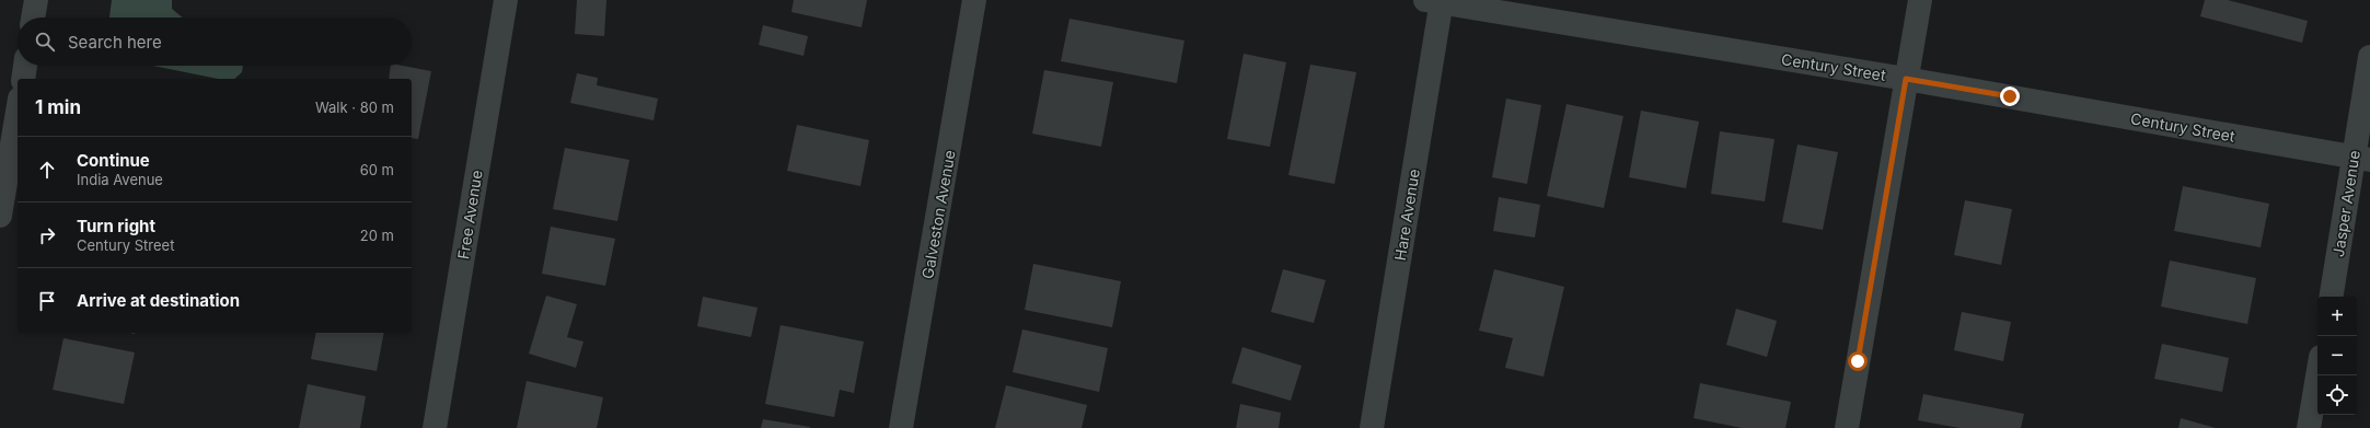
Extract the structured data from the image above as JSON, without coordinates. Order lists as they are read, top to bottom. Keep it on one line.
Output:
{"streets":{"street":["Century Street","Jasper Avenue","Free Avenue","Galveston Avenue","Hare Avenue"]},"crossings":[["Century Street","Jasper Avenue"],["Century Street","Hare Avenue"]],"page":{"search":"Search here","heading":["1 min","Walk · 80 m"],"list":[["Continue","India Avenue","60 m"],["Turn right","Century Street","20 m"],"Arrive at destination"],"map_buttons":["+","−"]}}
